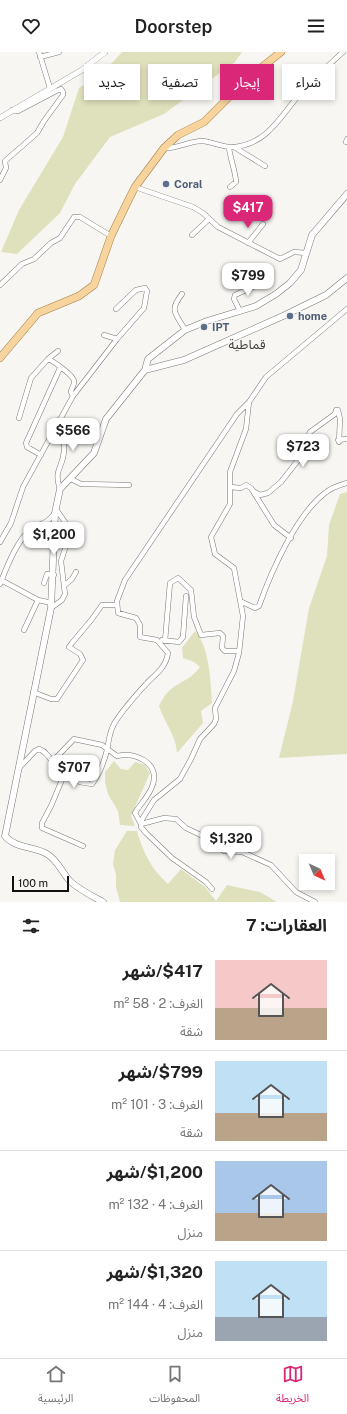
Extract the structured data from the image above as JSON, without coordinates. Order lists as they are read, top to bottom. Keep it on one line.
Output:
{"districts":["قماطية"],"places":["Coral","home","IPT"],"scale_bar":"100 m","north":"bottom right","page":{"header":"Doorstep","chip":["شراء","إيجار","تصفية","جديد"],"price":["$417","$799","$566","$723","$1,200","$707","$1,320"],"scale":"100 m","heading":"العقارات: 7","list":[{"name":"$417/شهر","note":"الغرف: 2 · 58 m² · شقة"},{"name":"$799/شهر","note":"الغرف: 3 · 101 m² · شقة"},{"name":"$1,200/شهر","note":"الغرف: 4 · 132 m² · منزل"},{"name":"$1,320/شهر","note":"الغرف: 4 · 144 m² · منزل"}],"tabs":["الخريطة","المحفوظات","الرئيسية"]}}
